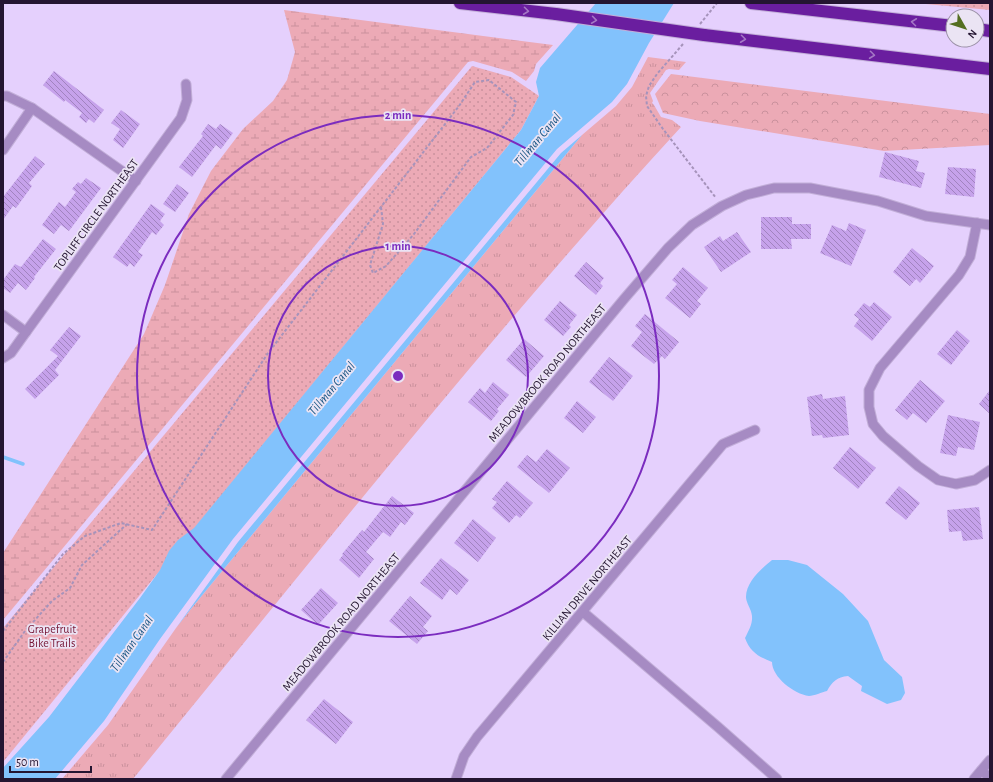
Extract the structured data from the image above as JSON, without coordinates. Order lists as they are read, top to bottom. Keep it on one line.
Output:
{"streets":{"street":["TOPLIFF CIRCLE NORTHEAST","MEADOWBROOK ROAD NORTHEAST","KILLIAN DRIVE NORTHEAST"]},"water":["Tillman Canal"],"parks":["Grapefruit Bike Trails"],"scale_bar":"50 m","north":"bottom right","rings":["2 min","1 min"]}
